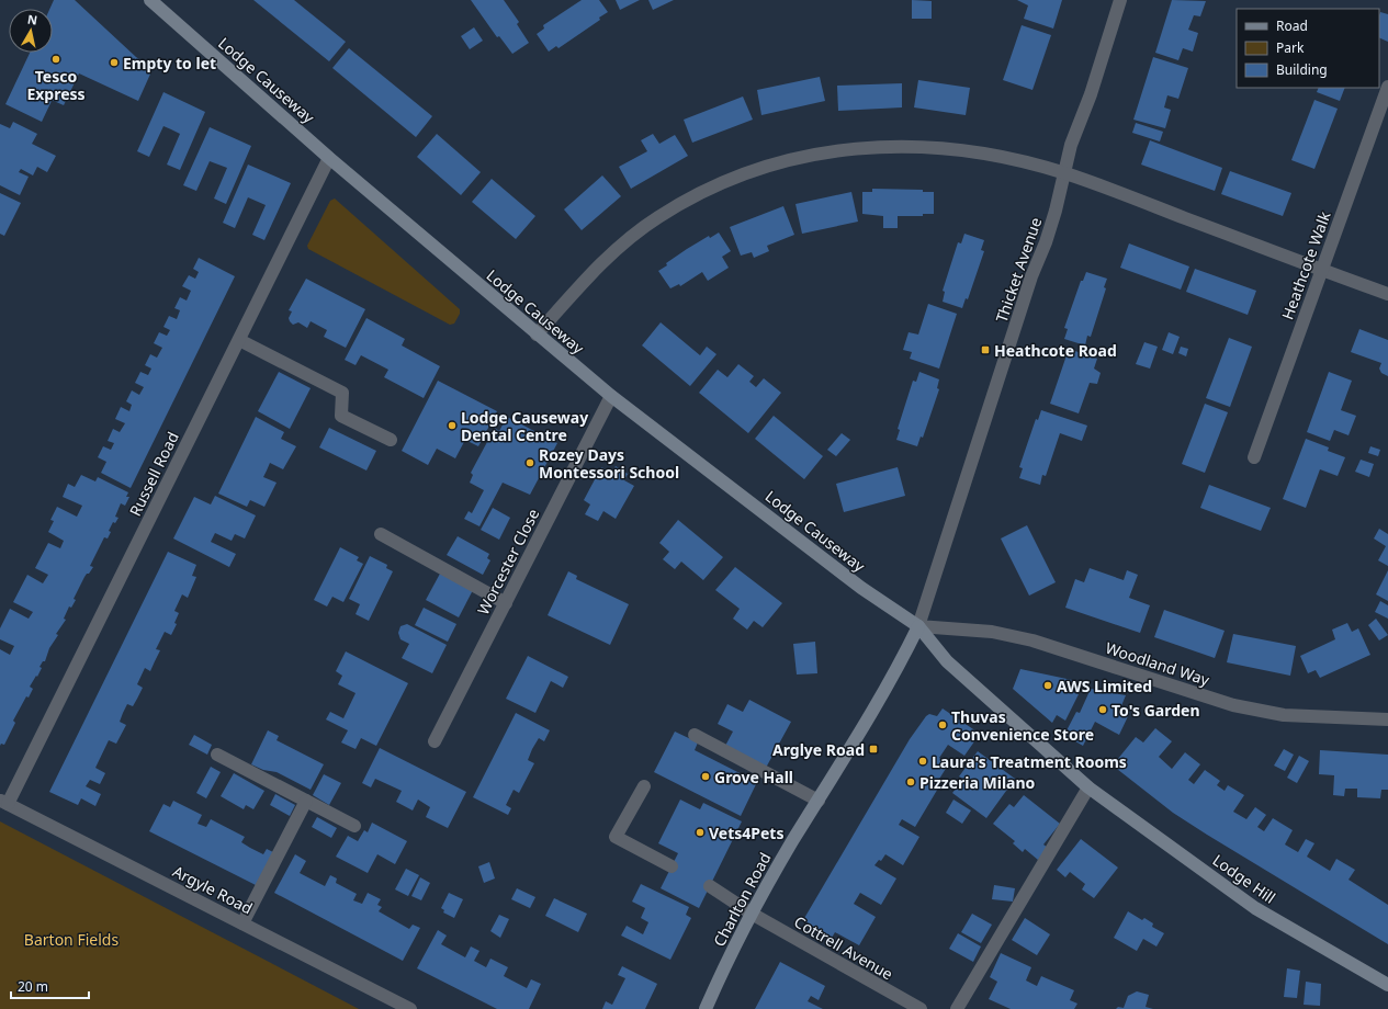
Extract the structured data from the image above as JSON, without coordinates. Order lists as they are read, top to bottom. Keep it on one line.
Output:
{"streets":{"main road":["Lodge Causeway","Lodge Hill","Charlton Road"],"street":["Heathcote Walk","Thicket Avenue","Russell Road","Worcester Close","Woodland Way","Argyle Road","Cottrell Avenue"]},"crossings":[["Lodge Causeway","Thicket Avenue"],["Lodge Causeway","Russell Road"],["Lodge Causeway","Worcester Close"],["Lodge Causeway","Woodland Way"],["Lodge Causeway","Lodge Hill"],["Lodge Causeway","Charlton Road"],["Thicket Avenue","Woodland Way"],["Thicket Avenue","Charlton Road"],["Russell Road","Argyle Road"],["Woodland Way","Charlton Road"],["Charlton Road","Cottrell Avenue"]],"parks":["Barton Fields"],"places":{"other":["Tesco Express","Empty to let","Lodge Causeway Dental Centre","Rozey Days Montessori School","AWS Limited","To's Garden","Thuvas Convenience Store","Laura's Treatment Rooms","Grove Hall","Pizzeria Milano","Vets4Pets"],"transit":["Heathcote Road","Arglye Road"]},"legend":["Road","Park","Building"],"scale_bar":"20 m","north":"top"}
